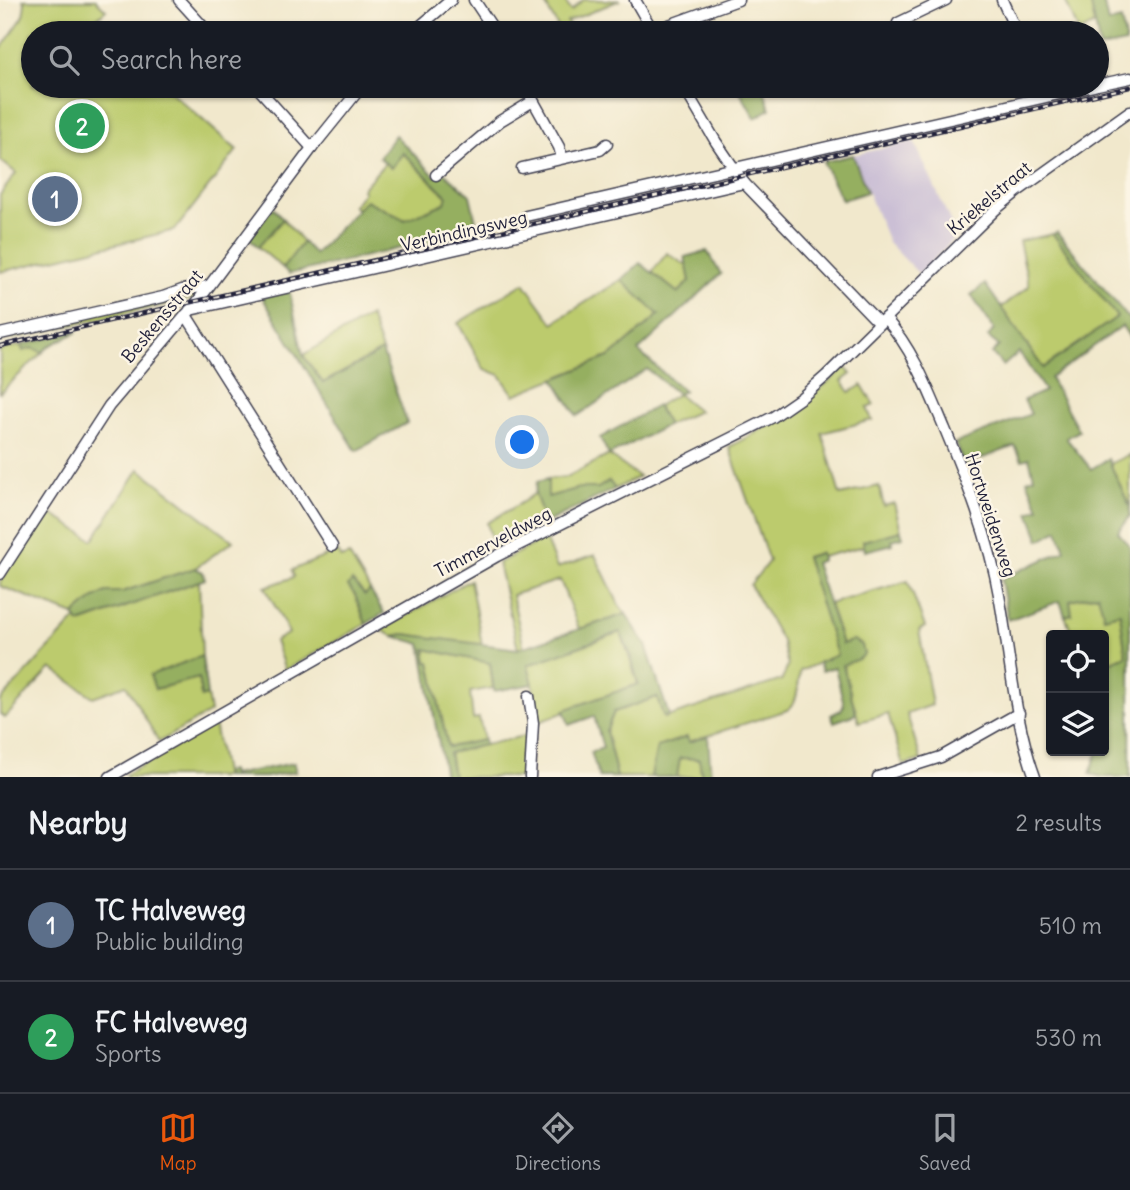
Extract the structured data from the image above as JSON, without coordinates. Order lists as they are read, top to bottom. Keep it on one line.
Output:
{"streets":{"street":["Kriekelstraat","Verbindingsweg","Beskensstraat","Hortweidenweg","Timmerveldweg"]},"crossings":[["Kriekelstraat","Hortweidenweg"],["Kriekelstraat","Timmerveldweg"],["Verbindingsweg","Beskensstraat"],["Verbindingsweg","Hortweidenweg"],["Hortweidenweg","Timmerveldweg"]],"page":{"search":"Search here","pins":["2","1"],"heading":["Nearby","2 results"],"list":[{"mark":"1","name":"TC Halveweg","note":"Public building","value":"510 m"},{"mark":"2","name":"FC Halveweg","note":"Sports","value":"530 m"}],"nav":["Map","Directions","Saved"]}}
